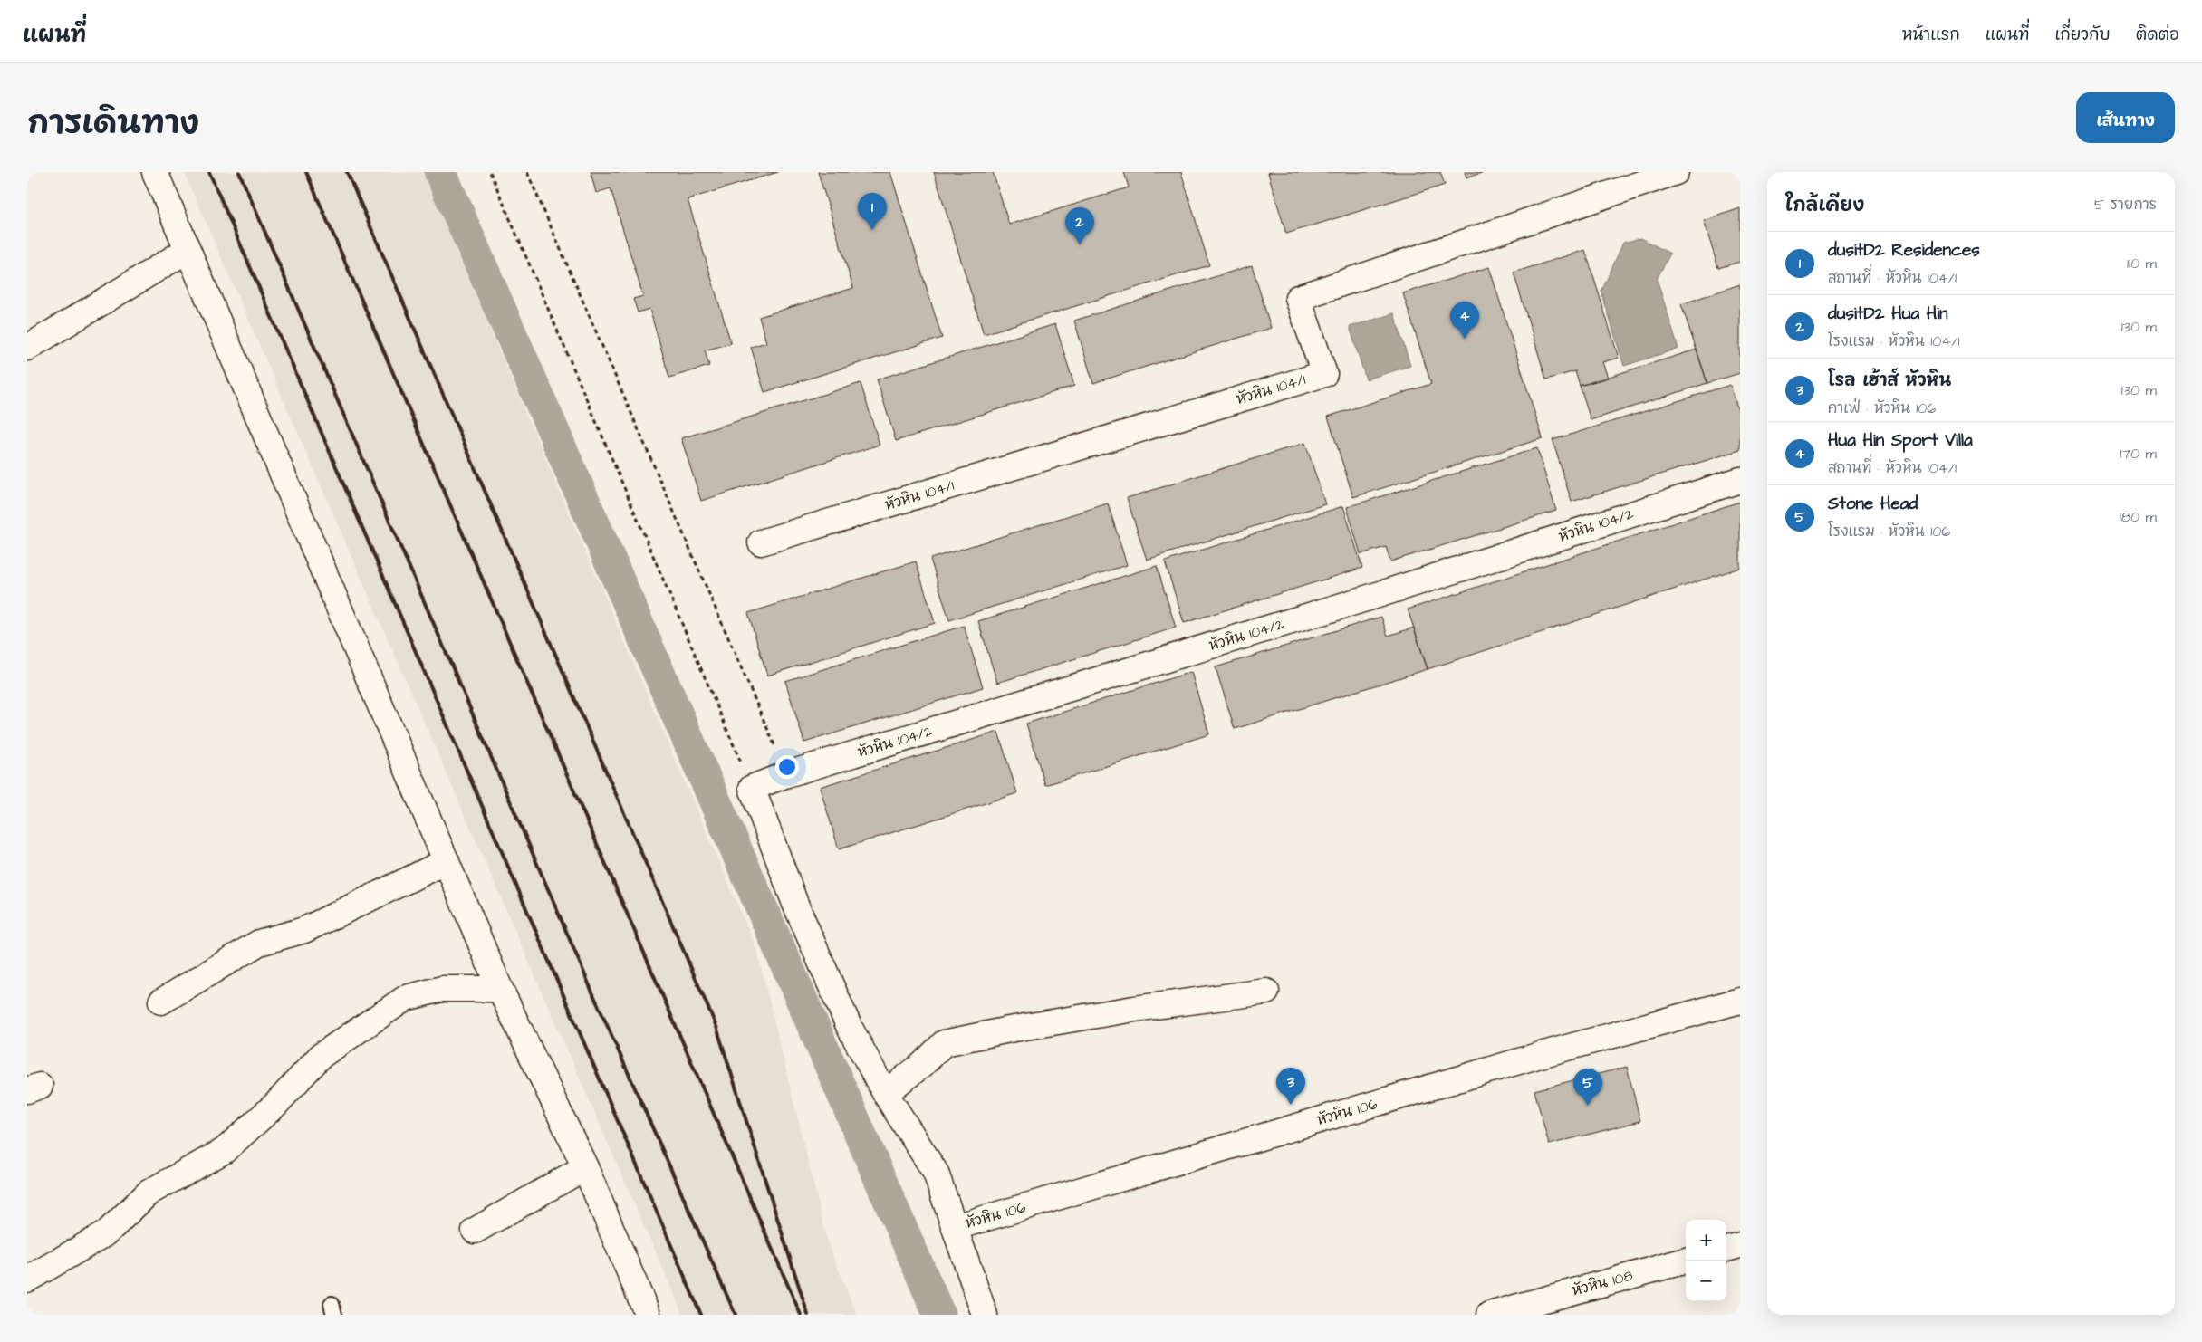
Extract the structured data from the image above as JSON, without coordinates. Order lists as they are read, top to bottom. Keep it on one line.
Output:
{"streets":{"street":["หัวหิน 104/1","หัวหิน 104/2","หัวหิน 106","หัวหิน 108"]},"page":{"header":"แผนที่","nav":["หน้าแรก","แผนที่","เกี่ยวกับ","ติดต่อ"],"title":"การเดินทาง","buttons":"เส้นทาง","heading":["ใกล้เคียง","5 รายการ"],"pins":["1","2","4","3","5"],"list":[{"mark":"1","name":"dusitD2 Residences","note":"สถานที่ · หัวหิน 104/1","value":"110 m"},{"mark":"2","name":"dusitD2 Hua Hin","note":"โรงแรม · หัวหิน 104/1","value":"130 m"},{"mark":"3","name":"โรล เฮ้าส์ หัวหิน","note":"คาเฟ่ · หัวหิน 106","value":"130 m"},{"mark":"4","name":"Hua Hin Sport Villa","note":"สถานที่ · หัวหิน 104/1","value":"170 m"},{"mark":"5","name":"Stone Head","note":"โรงแรม · หัวหิน 106","value":"180 m"}],"map_buttons":["+","−"]}}
